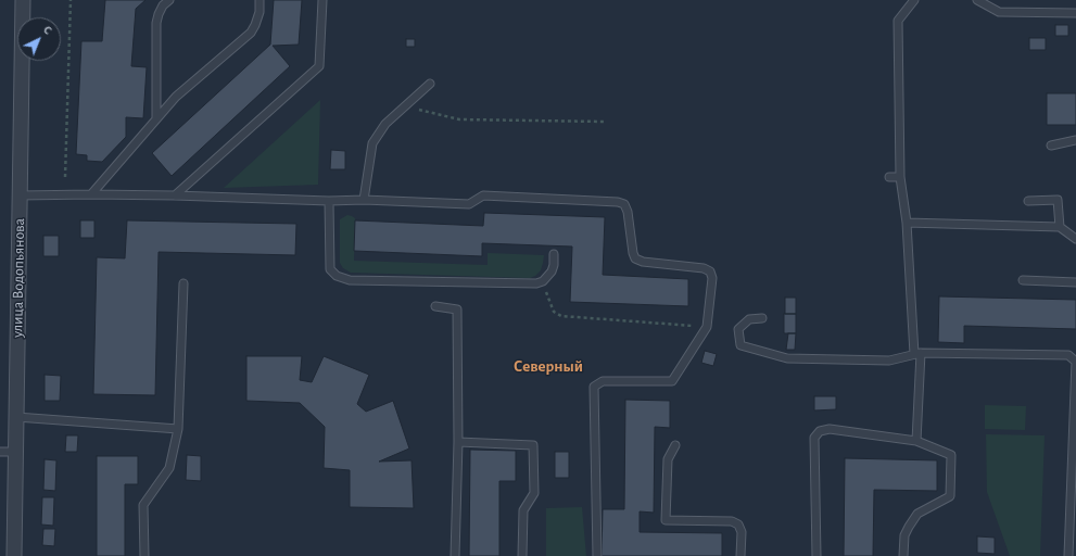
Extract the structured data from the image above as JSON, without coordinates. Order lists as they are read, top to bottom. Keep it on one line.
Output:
{"streets":{"street":["улица Водопьянова"]},"districts":["Северный"],"north":"top right"}
